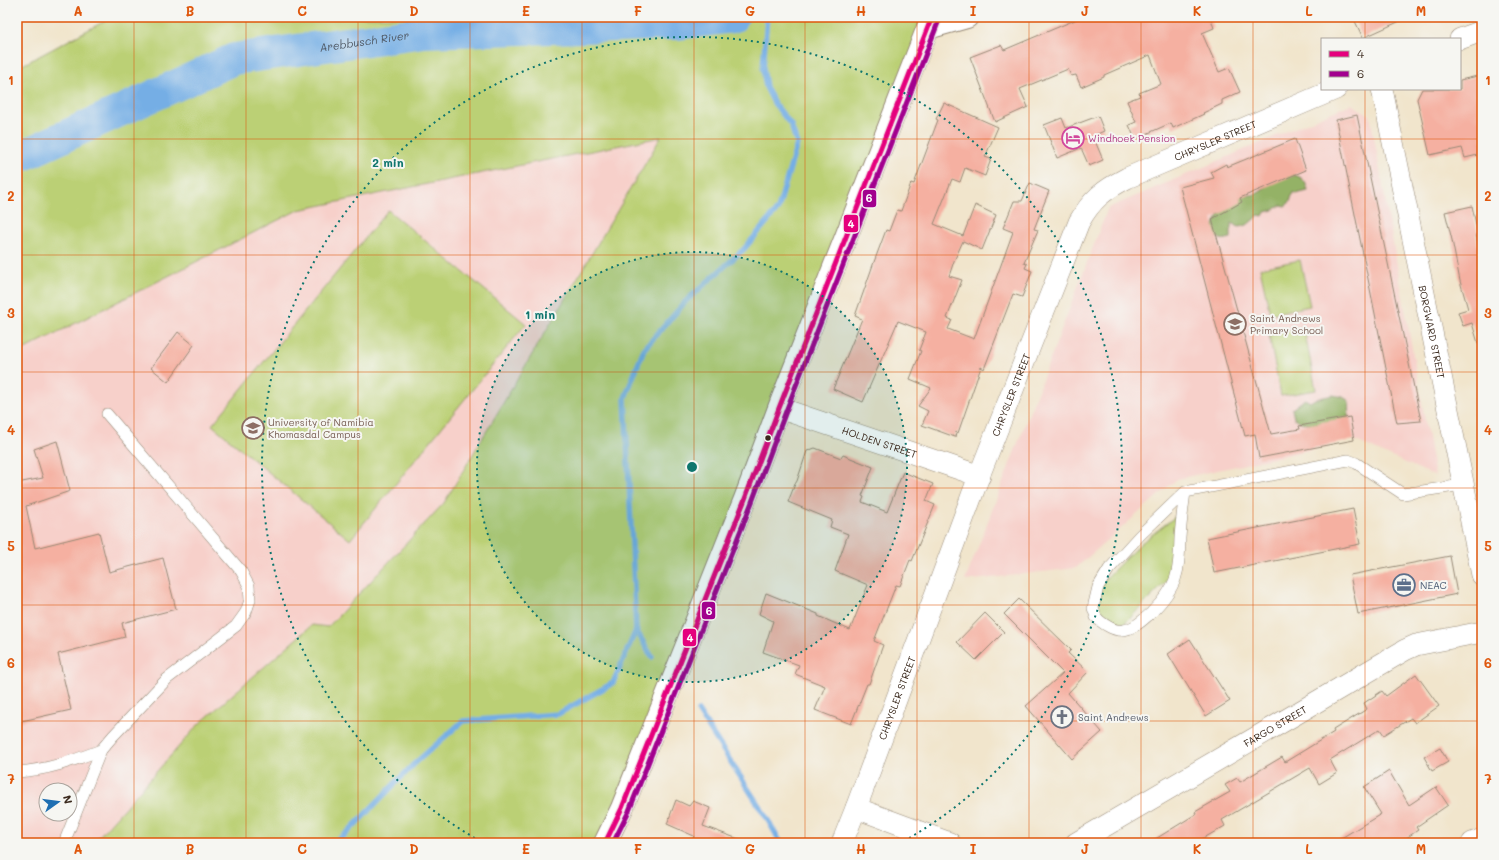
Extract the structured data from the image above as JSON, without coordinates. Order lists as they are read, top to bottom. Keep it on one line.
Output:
{"streets":{"street":["CHRYSLER STREET","BORGWARD STREET","HOLDEN STREET","FARGO STREET"]},"crossings":[["CHRYSLER STREET","HOLDEN STREET"]],"water":["Arebbusch River"],"places":{"hotel":["Windhoek Pension"],"school or university":["Saint Andrews Primary School","University of Namibia Khomasdal Campus"],"office":["NEAC"],"church":["Saint Andrews"]},"lines":["transit line 4","transit line 6"],"legend":["4","6"],"north":"right","grid":{"columns":["A","B","C","D","E","F","G","H","I","J","K","L","M"],"rows":["1","2","3","4","5","6","7"]},"rings":["2 min","1 min"]}
